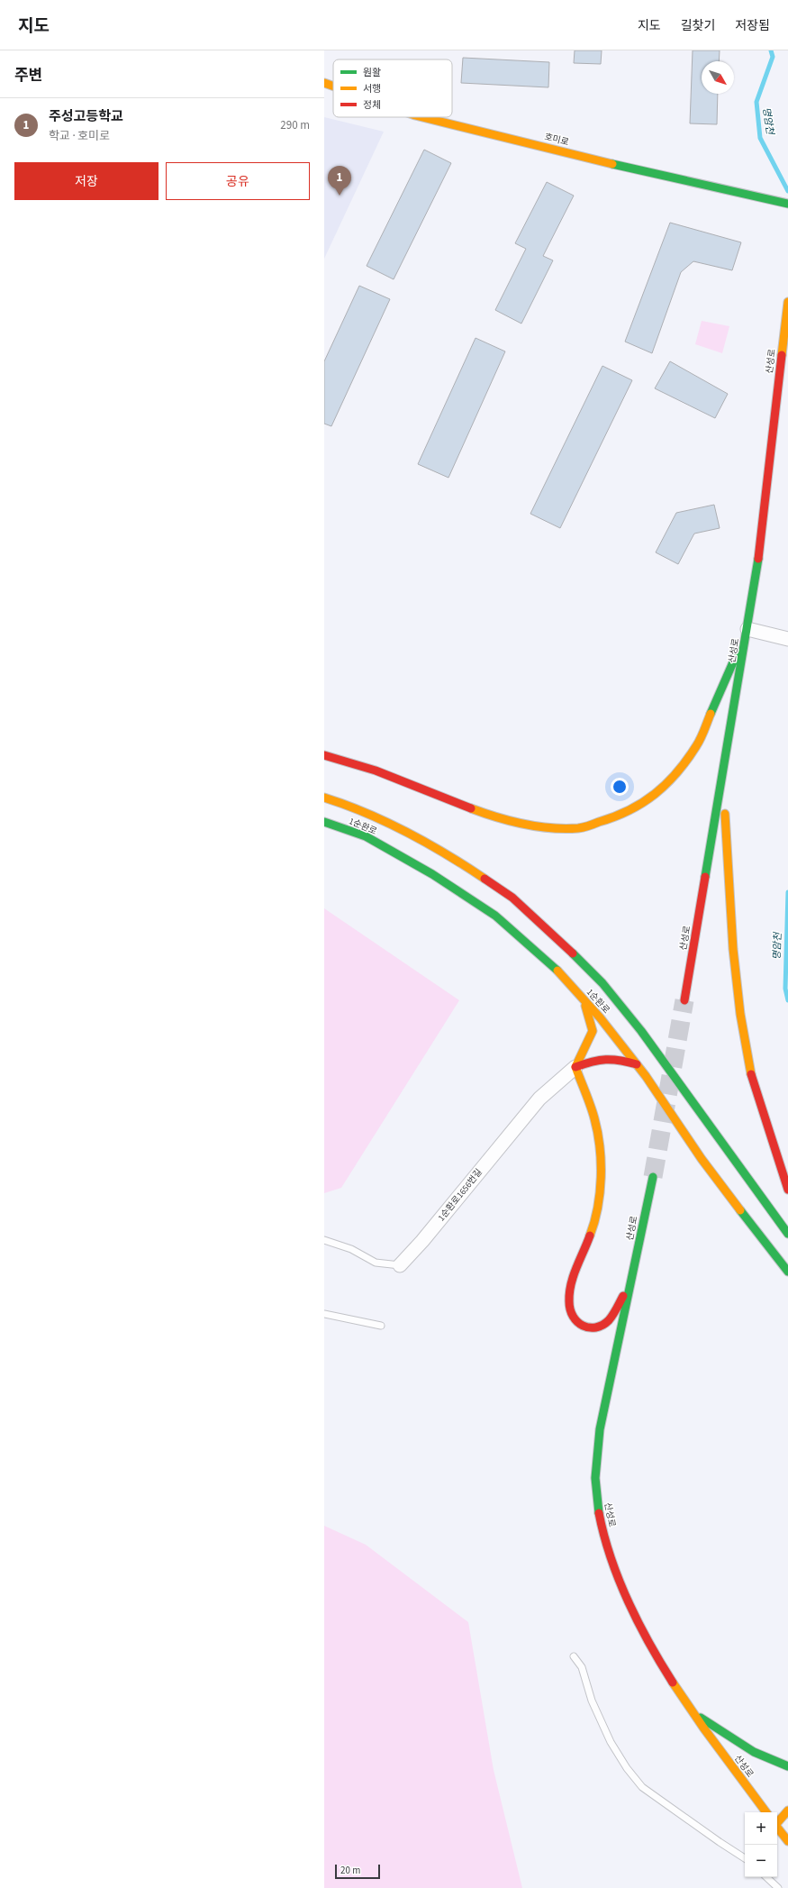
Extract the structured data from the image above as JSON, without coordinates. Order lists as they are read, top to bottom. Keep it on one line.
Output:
{"streets":{"main road":["호미로","산성로","1순환로"],"street":["1순환로1656번길"]},"water":["명암천"],"legend":["원활","서행","정체"],"scale_bar":"20 m","north":"bottom right","page":{"header":"지도","nav":["지도","길찾기","저장됨"],"heading":"주변","list":[{"mark":"1","name":"주성고등학교","note":"학교 · 호미로","value":"290 m"}],"buttons":["저장","공유"],"pins":"1","map_buttons":["+","−"],"scale":"20 m"}}
